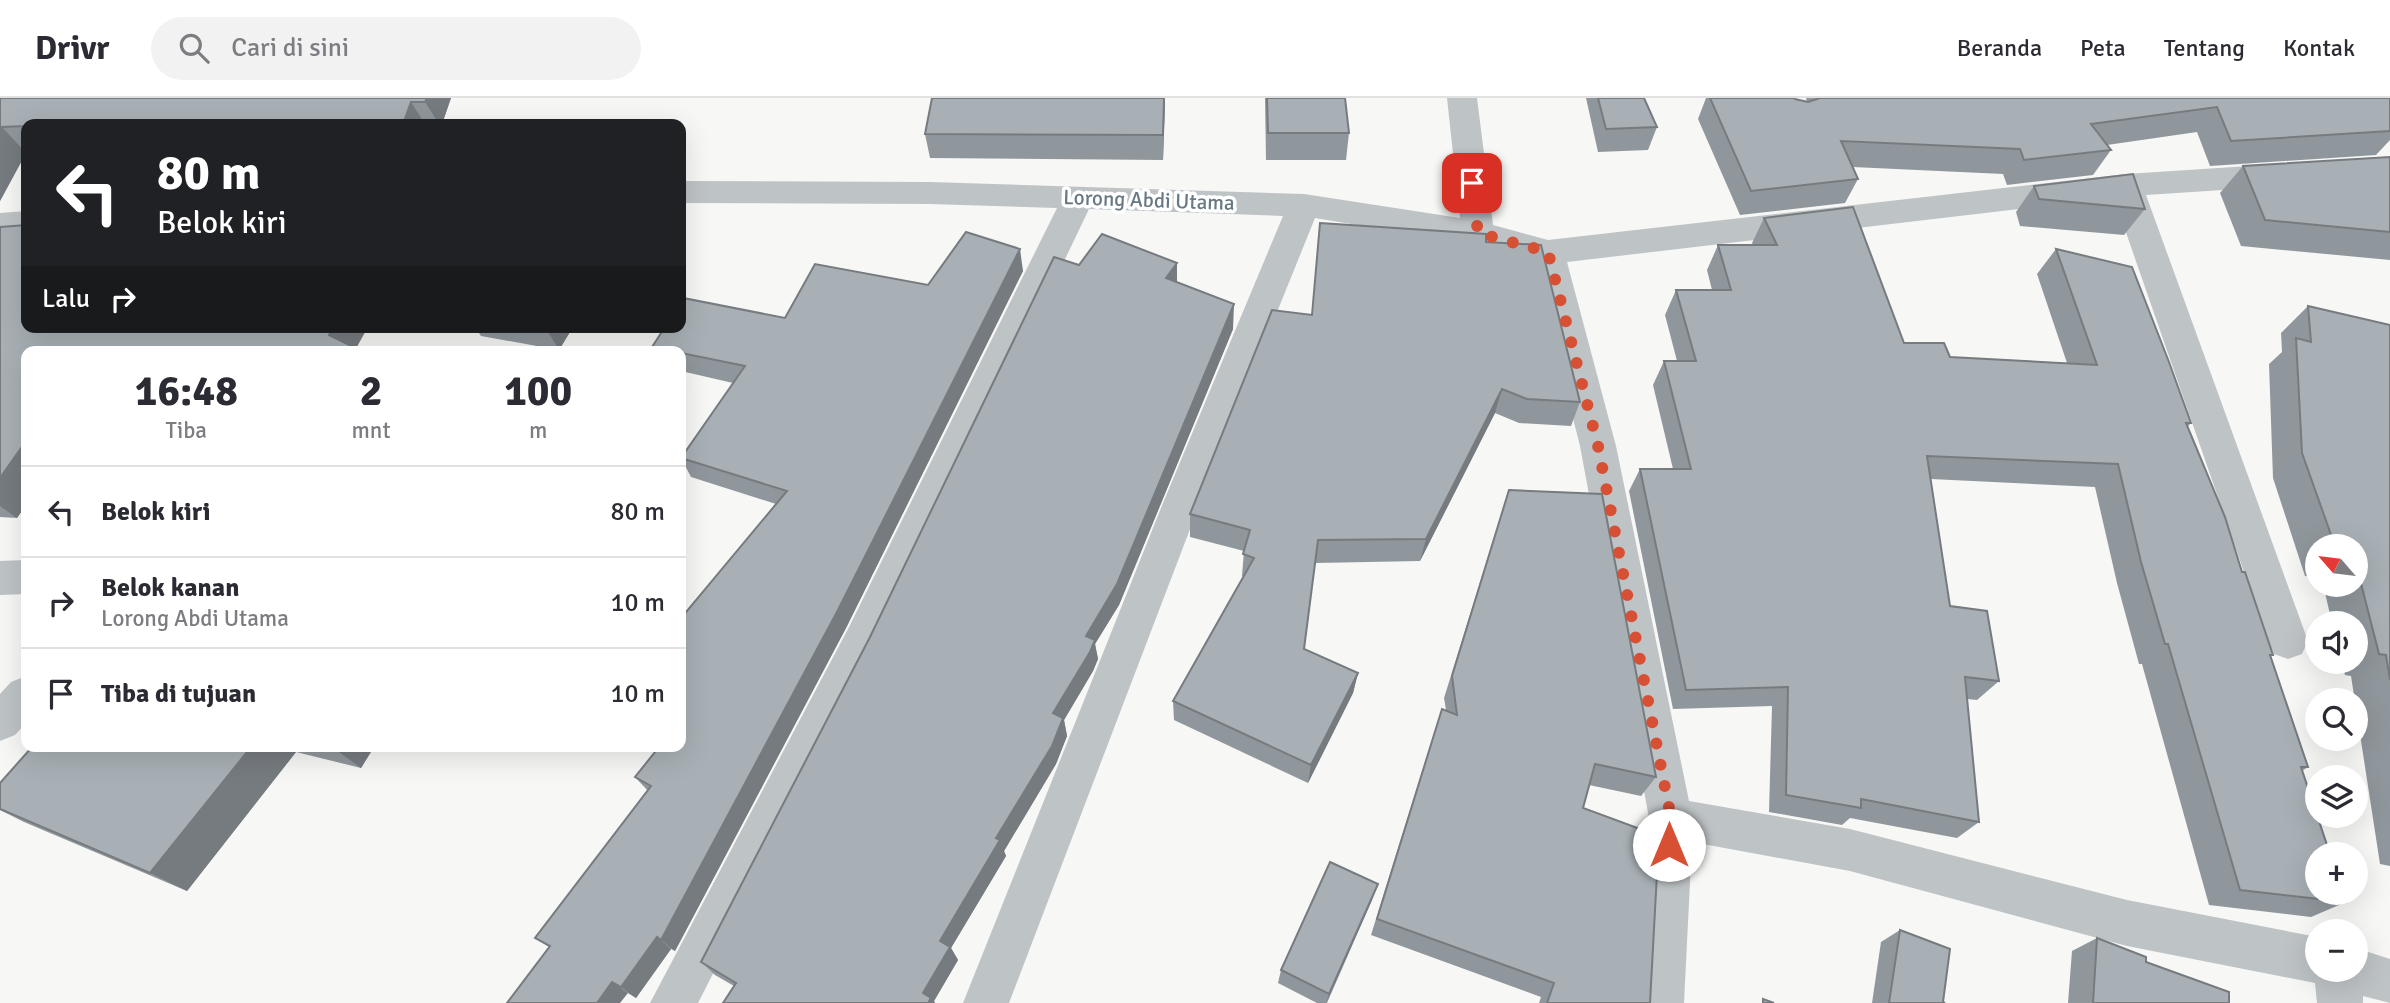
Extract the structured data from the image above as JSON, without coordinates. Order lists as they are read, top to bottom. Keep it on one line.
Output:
{"streets":{"street":["Lorong Abdi Utama"]},"north":"top left","page":{"header":"Drivr","search":"Cari di sini","nav":["Beranda","Peta","Tentang","Kontak"],"turn":["80 m","Belok kiri"],"then":"Lalu","eta":["16:48","Tiba","2","mnt","100","m"],"list":[{"name":"Belok kiri","value":"80 m"},{"name":"Belok kanan","note":"Lorong Abdi Utama","value":"10 m"},{"name":"Tiba di tujuan","value":"10 m"}],"map_buttons":["+","−"]}}
